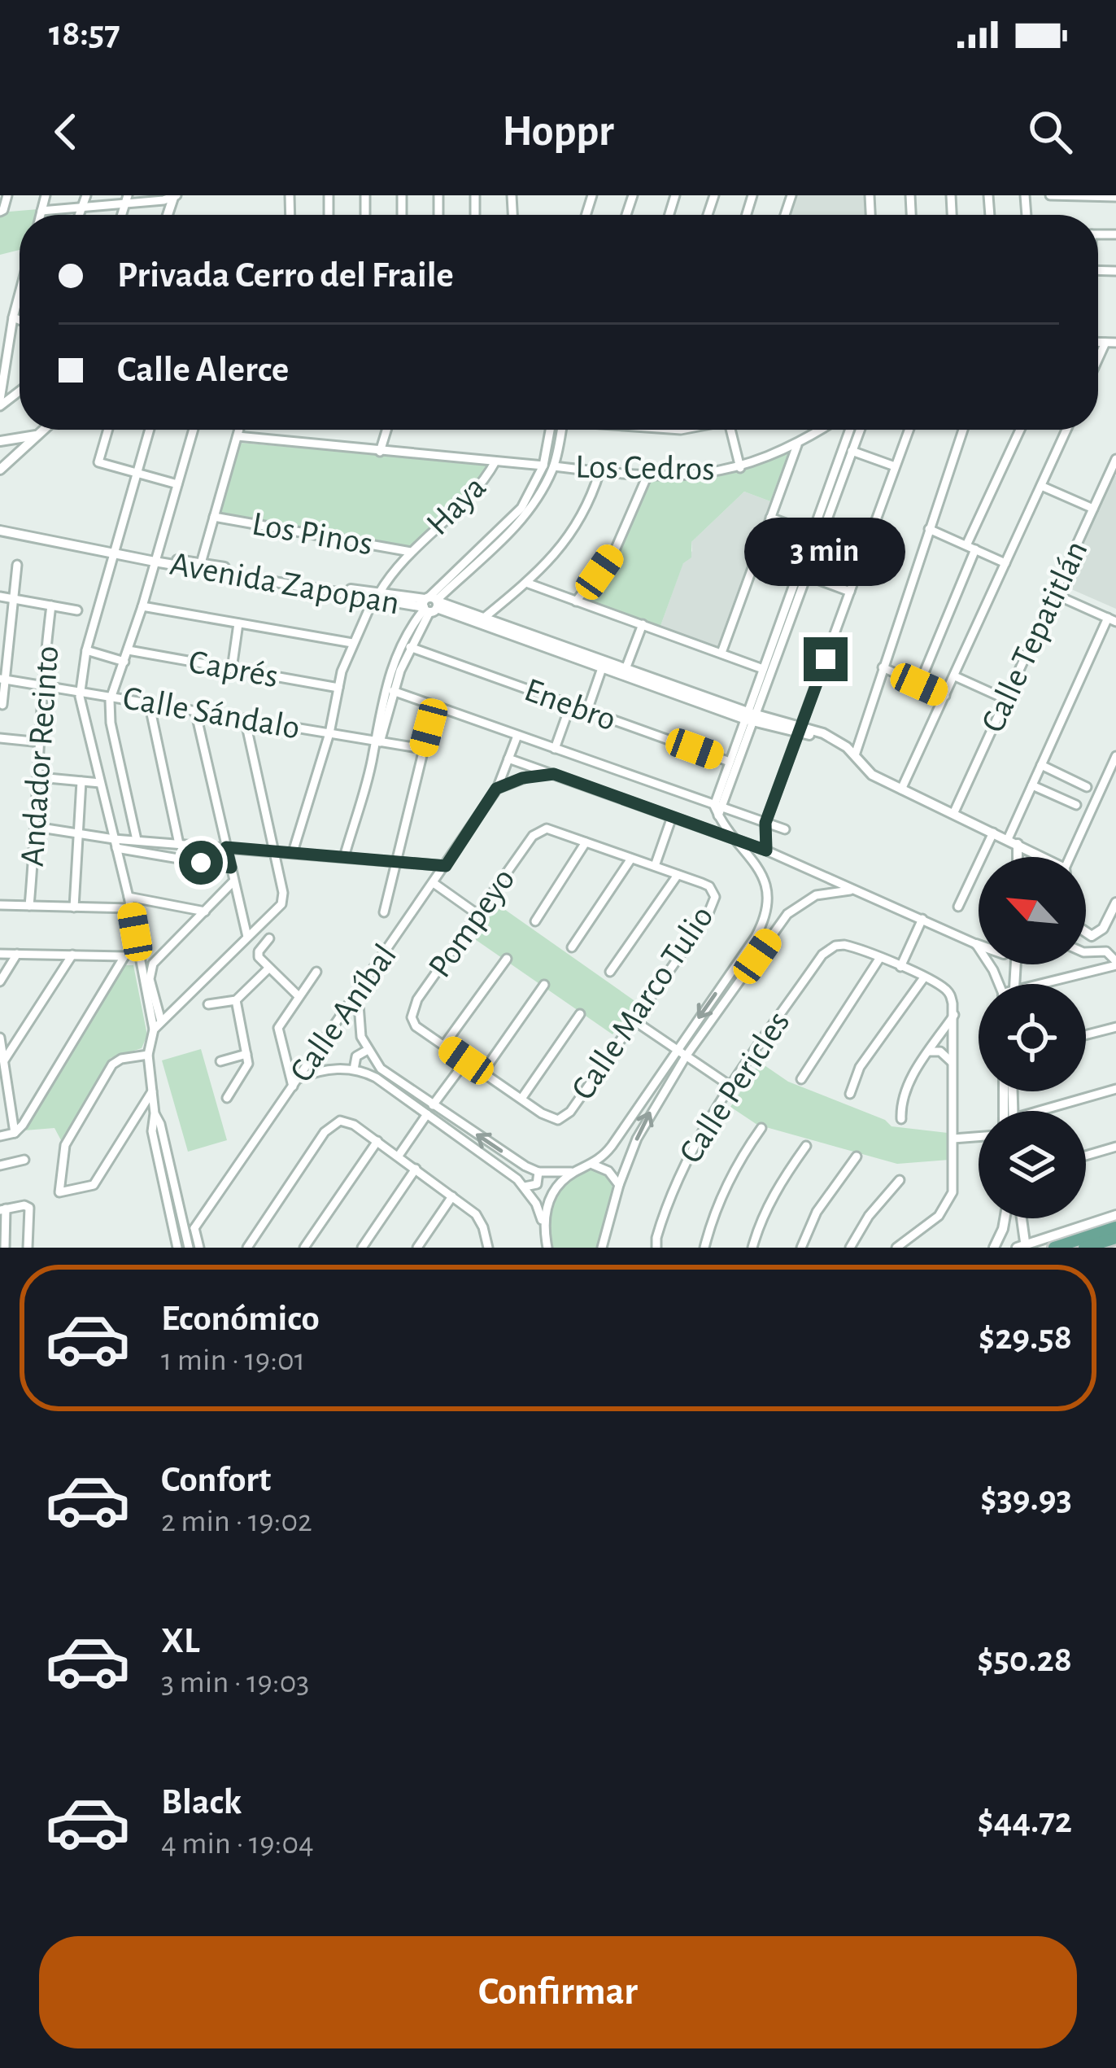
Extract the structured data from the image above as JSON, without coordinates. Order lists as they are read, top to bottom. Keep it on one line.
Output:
{"streets":{"street":["Los Cedros","Haya","Los Pinos","Avenida Zapopan","Calle Tepatitlán","Caprés","Enebro","Calle Sándalo","Andador Recinto","Pompeyo","Calle Marco Tulio","Calle Aníbal","Calle Pericles"]},"crossings":[["Los Cedros","Haya"],["Haya","Los Pinos"],["Haya","Avenida Zapopan"],["Haya","Caprés"],["Haya","Calle Sándalo"],["Avenida Zapopan","Calle Tepatitlán"],["Calle Sándalo","Andador Recinto"],["Pompeyo","Calle Marco Tulio"]],"north":"top left","page":{"status":"18:57","header":"Hoppr","banner":["Privada Cerro del Fraile","Calle Alerce"],"bubble":"3 min","list":[{"name":"Económico","note":"1 min · 19:01","value":"$29.58"},{"name":"Confort","note":"2 min · 19:02","value":"$39.93"},{"name":"XL","note":"3 min · 19:03","value":"$50.28"},{"name":"Black","note":"4 min · 19:04","value":"$44.72"}],"buttons":"Confirmar"}}
